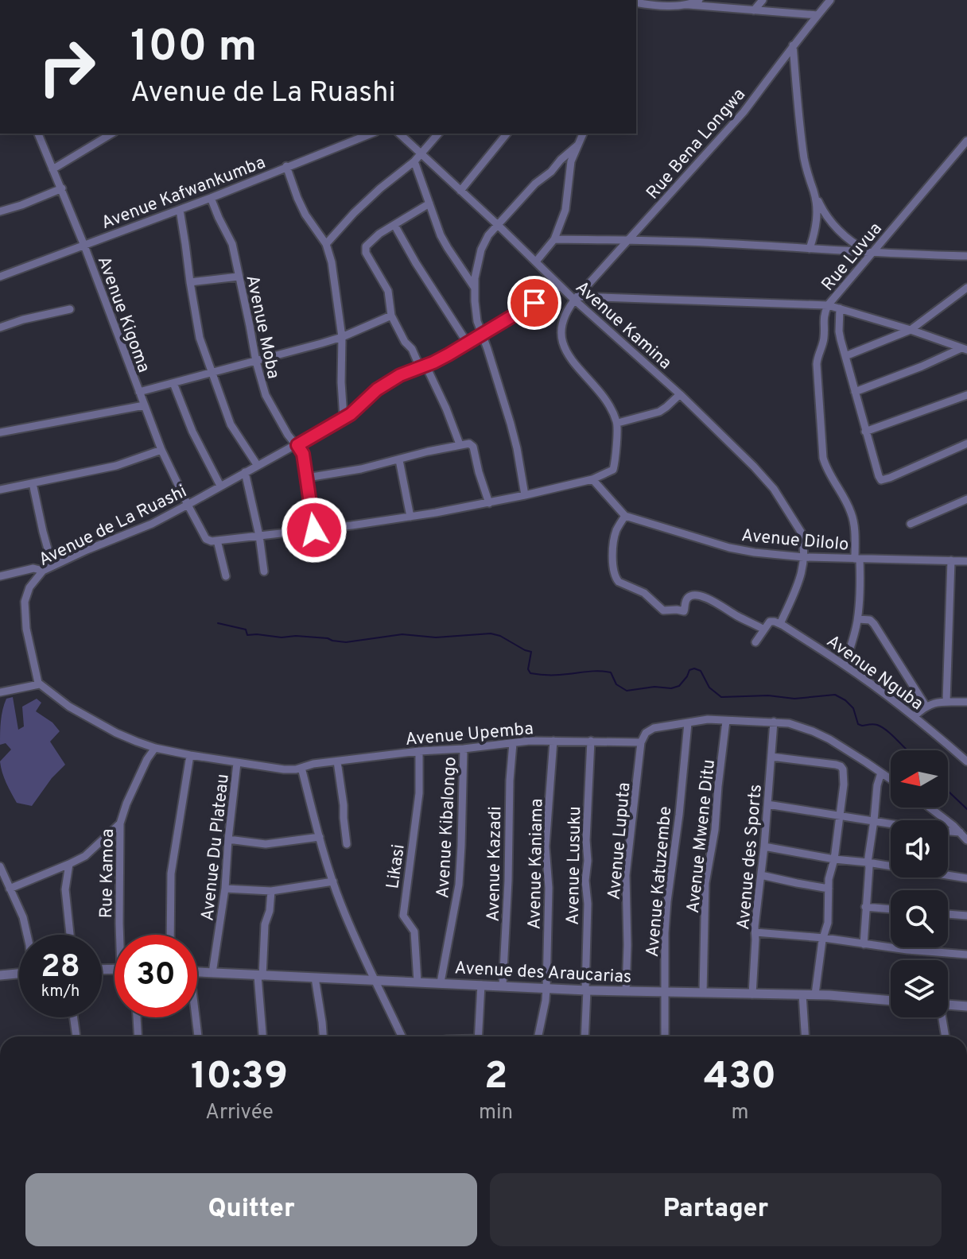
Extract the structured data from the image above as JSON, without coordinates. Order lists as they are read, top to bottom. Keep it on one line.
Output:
{"streets":{"street":["Rue Bena Longwa","Avenue Kafwankumba","Rue Luvua","Avenue Kigoma","Avenue Kamina","Avenue Moba","Avenue de La Ruashi","Avenue Dilolo","Avenue Nguba","Avenue Upemba","Avenue Kibalongo","Avenue Mwene Ditu","Avenue Luputa","Avenue Du Plateau","Avenue des Sports","Avenue Kazadi","Avenue Kaniama","Avenue Lusuku","Likasi","Rue Kamoa","Avenue Katuzembe","Avenue des Araucarias"]},"crossings":[["Rue Bena Longwa","Avenue Kamina"],["Avenue Kafwankumba","Avenue Kigoma"],["Avenue Kafwankumba","Avenue Moba"],["Rue Luvua","Avenue Dilolo"],["Rue Luvua","Avenue Nguba"],["Avenue Kigoma","Avenue de La Ruashi"],["Avenue Kamina","Avenue de La Ruashi"],["Avenue Kamina","Avenue Dilolo"],["Avenue Moba","Avenue de La Ruashi"],["Avenue Upemba","Avenue Kibalongo"],["Avenue Upemba","Avenue Luputa"],["Avenue Upemba","Avenue Kazadi"],["Avenue Upemba","Avenue Kaniama"],["Avenue Upemba","Avenue Lusuku"],["Avenue Upemba","Likasi"],["Avenue Kibalongo","Avenue des Araucarias"],["Avenue Mwene Ditu","Avenue des Araucarias"],["Avenue Luputa","Avenue Katuzembe"],["Avenue Luputa","Avenue des Araucarias"],["Avenue Du Plateau","Avenue des Araucarias"],["Avenue des Sports","Avenue des Araucarias"],["Avenue Kazadi","Avenue des Araucarias"],["Avenue Kaniama","Avenue des Araucarias"],["Avenue Lusuku","Avenue des Araucarias"],["Likasi","Avenue des Araucarias"],["Avenue Katuzembe","Avenue des Araucarias"]],"north":"left","page":{"turn":["100 m","Avenue de La Ruashi"],"speed":"28 km/h","limit":"30","eta":["10:39","Arrivée","2","min","430","m"],"buttons":["Quitter","Partager"]}}
